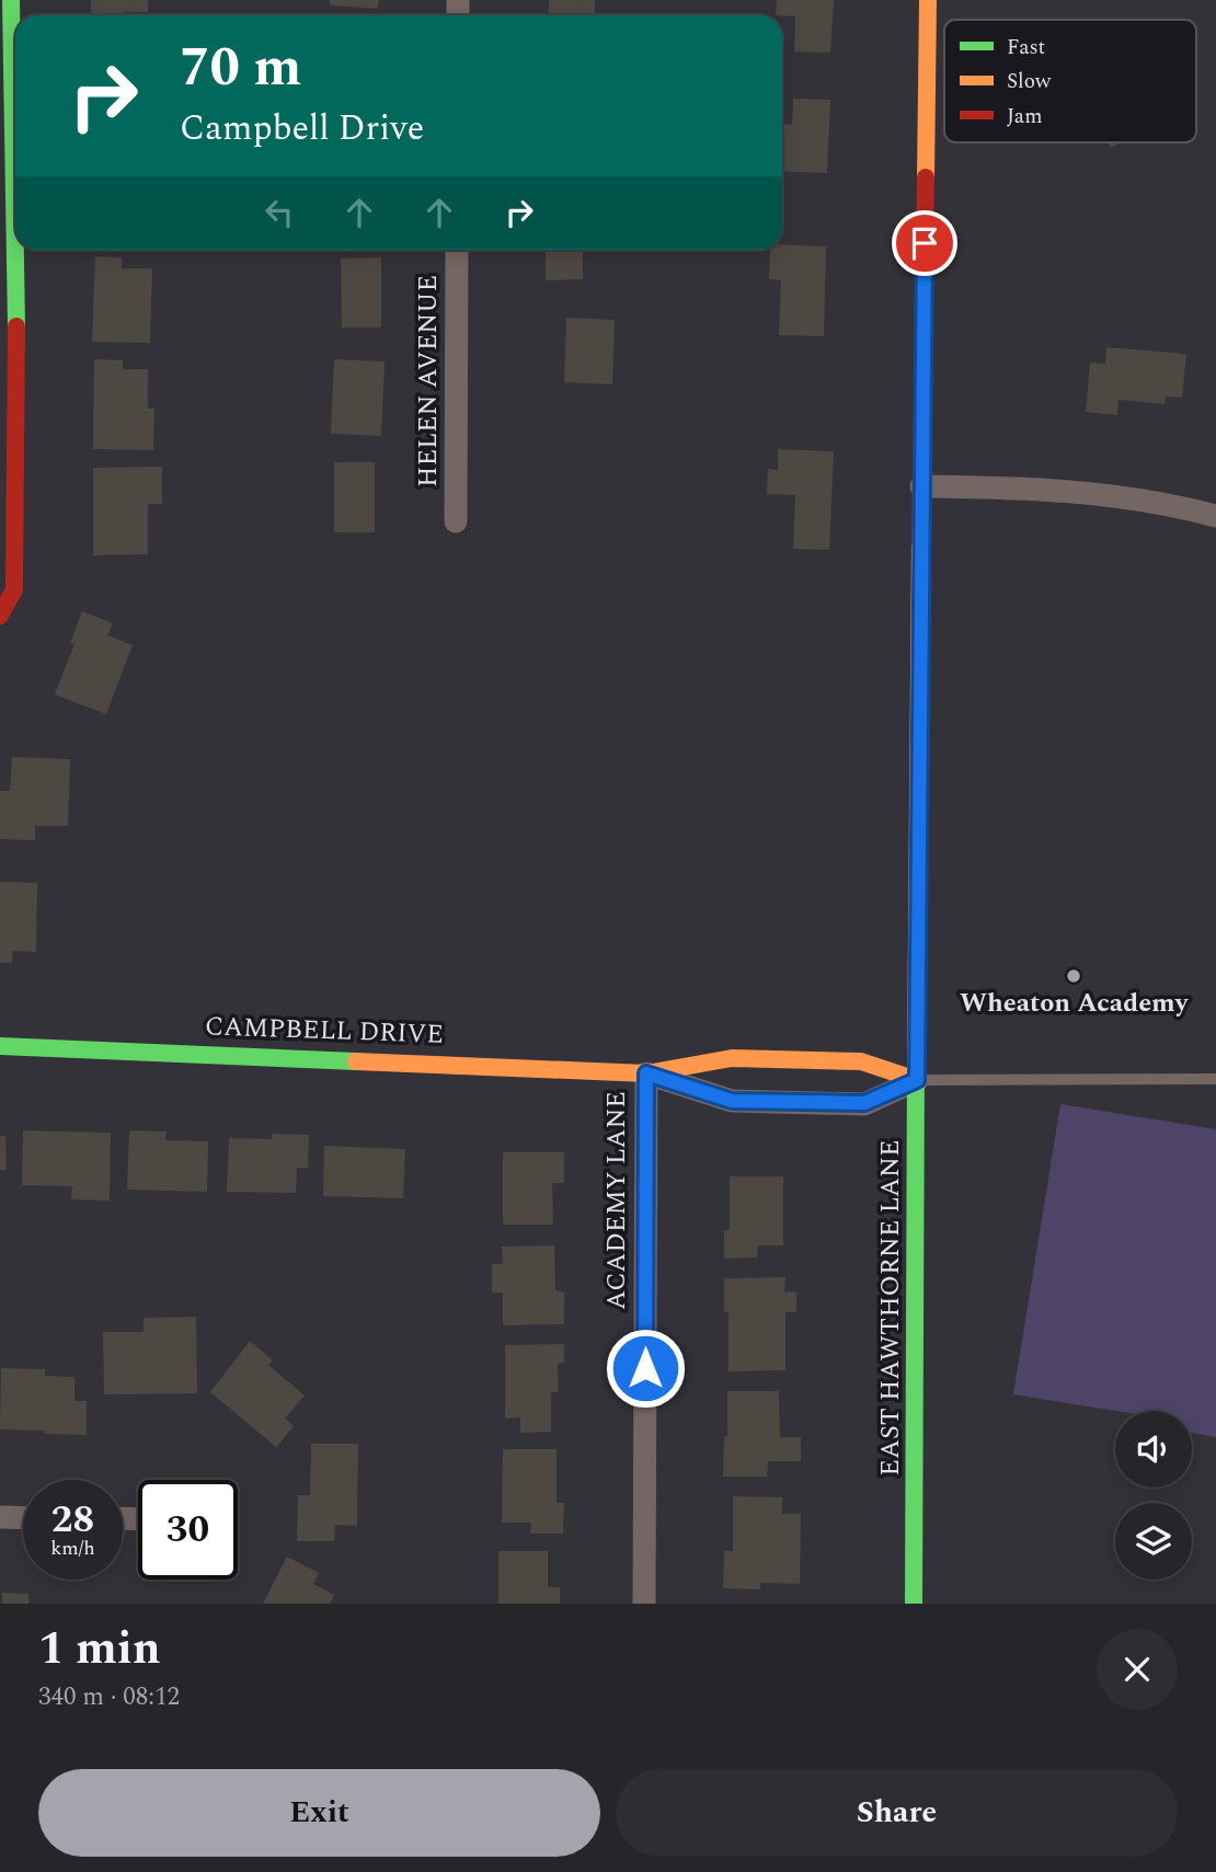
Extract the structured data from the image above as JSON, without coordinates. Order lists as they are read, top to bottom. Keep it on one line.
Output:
{"streets":{"street":["HELEN AVENUE","CAMPBELL DRIVE","ACADEMY LANE","EAST HAWTHORNE LANE"]},"crossings":[["CAMPBELL DRIVE","ACADEMY LANE"],["CAMPBELL DRIVE","EAST HAWTHORNE LANE"]],"places":["Wheaton Academy"],"legend":["Fast","Slow","Jam"],"page":{"turn":["70 m","Campbell Drive"],"speed":"28 km/h","limit":"30","heading":["1 min","340 m · 08:12"],"buttons":["Exit","Share"]}}
